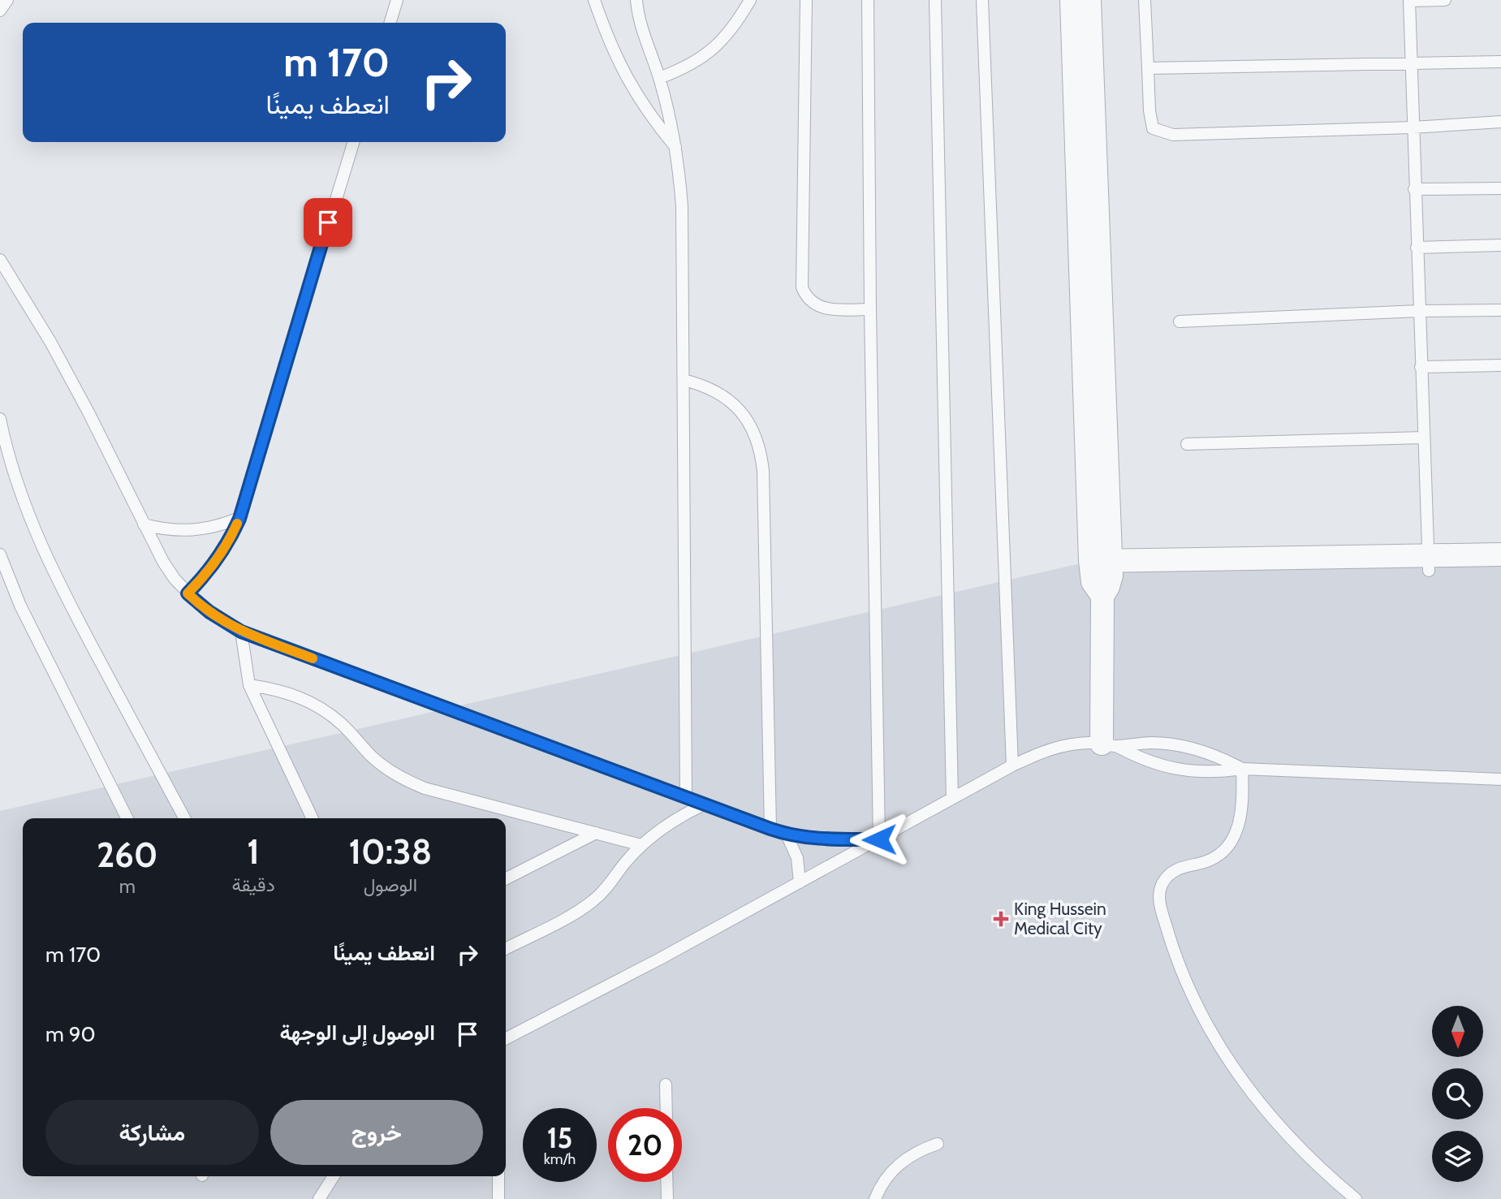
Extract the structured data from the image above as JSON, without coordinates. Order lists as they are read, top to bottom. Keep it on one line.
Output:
{"places":{"health":["King Hussein Medical City"]},"north":"bottom","page":{"turn":["170 m","انعطف يمينًا"],"eta":["10:38","الوصول","1","دقيقة","260","m"],"list":[{"name":"انعطف يمينًا","value":"170 m"},{"name":"الوصول إلى الوجهة","value":"90 m"}],"buttons":["خروج","مشاركة"],"speed":"15 km/h","limit":"20"}}
